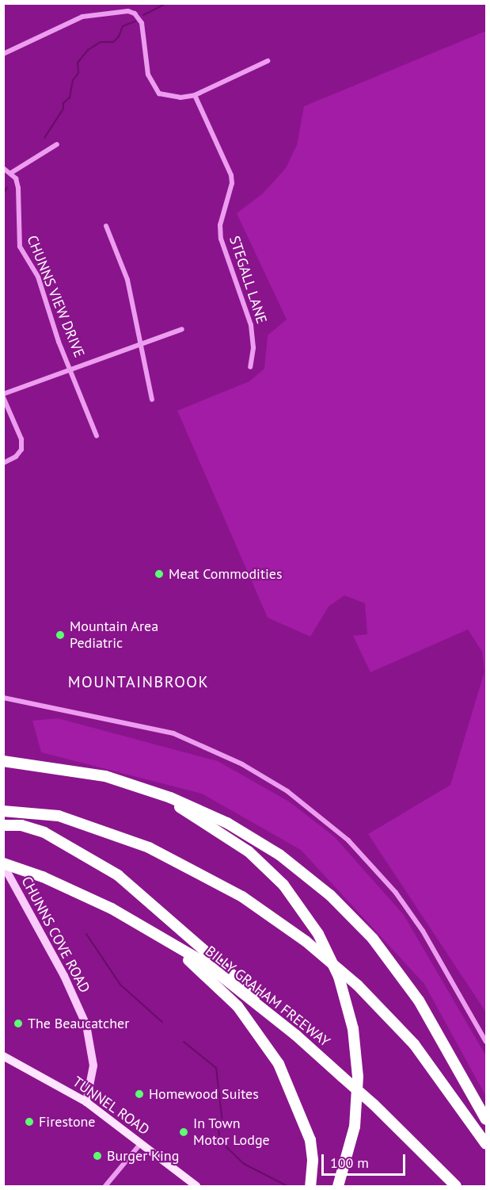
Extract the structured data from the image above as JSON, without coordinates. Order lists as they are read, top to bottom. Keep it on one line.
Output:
{"streets":{"highway":["BILLY GRAHAM FREEWAY"],"main road":["CHUNNS COVE ROAD","TUNNEL ROAD"],"street":["STEGALL LANE","CHUNNS VIEW DRIVE"]},"crossings":[["CHUNNS COVE ROAD","BILLY GRAHAM FREEWAY"],["CHUNNS COVE ROAD","TUNNEL ROAD"]],"districts":["MOUNTAINBROOK"],"places":["Meat Commodities","Mountain Area Pediatric","The Beaucatcher","Homewood Suites","Firestone","In Town Motor Lodge","Burger King"],"scale_bar":"100 m"}
